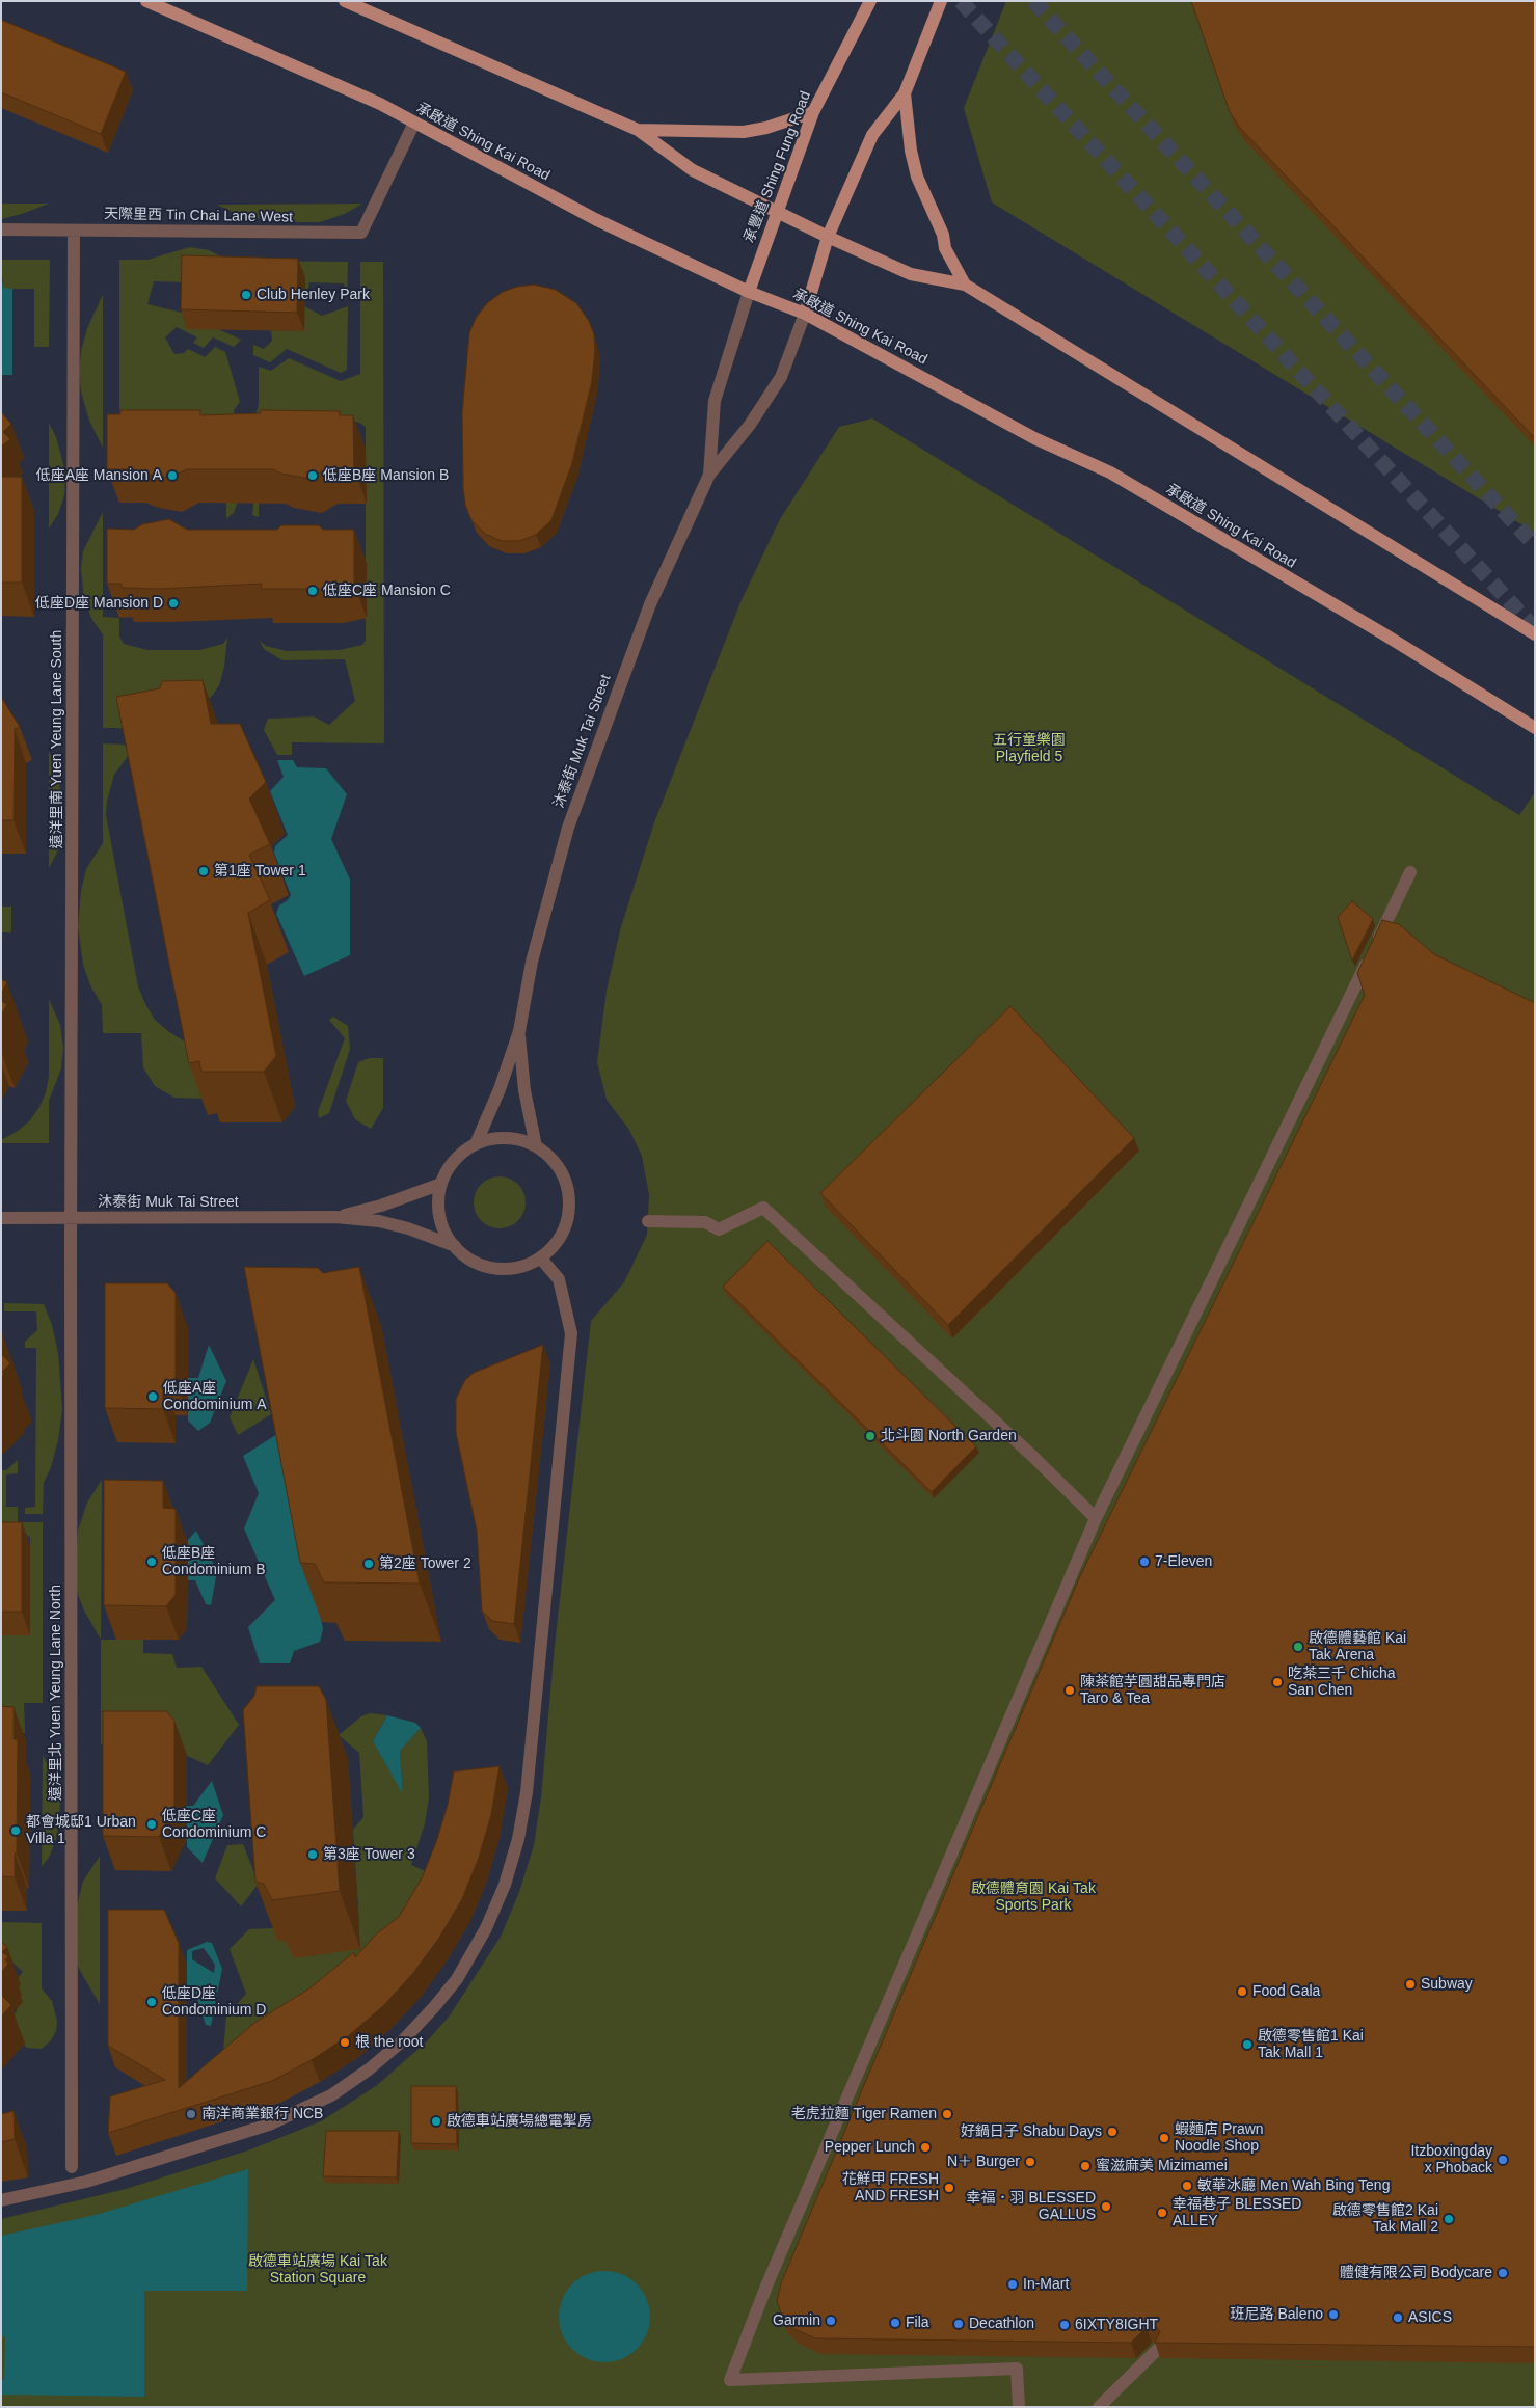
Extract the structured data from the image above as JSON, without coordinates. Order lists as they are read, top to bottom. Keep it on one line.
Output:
{"streets":{"main road":["承啟道 Shing Kai Road","承豐道 Shing Fung Road"],"street":["天際里西 Tin Chai Lane West","遠洋里南 Yuen Yeung Lane South","沐泰街 Muk Tai Street","遠洋里北 Yuen Yeung Lane North"]},"crossings":[["承啟道 Shing Kai Road","承豐道 Shing Fung Road"],["承啟道 Shing Kai Road","天際里西 Tin Chai Lane West"],["承啟道 Shing Kai Road","沐泰街 Muk Tai Street"],["承豐道 Shing Fung Road","沐泰街 Muk Tai Street"],["天際里西 Tin Chai Lane West","遠洋里南 Yuen Yeung Lane South"],["遠洋里南 Yuen Yeung Lane South","沐泰街 Muk Tai Street"],["遠洋里南 Yuen Yeung Lane South","遠洋里北 Yuen Yeung Lane North"],["沐泰街 Muk Tai Street","遠洋里北 Yuen Yeung Lane North"]],"parks":["五行童樂園 Playfield 5","啟德體育園 Kai Tak Sports Park","啟德車站廣場 Kai Tak Station Square"],"places":["Club Henley Park","低座A座 Mansion A","低座B座 Mansion B","低座C座 Mansion C","低座D座 Mansion D","第1座 Tower 1","低座A座 Condominium A","北斗園 North Garden","低座B座 Condominium B","7-Eleven","第2座 Tower 2","啟德體藝館 Kai Tak Arena","吃茶三千 Chicha San Chen","陳茶館芋圓甜品專門店 Taro & Tea","低座C座 Condominium C","都會城邸1 Urban Villa 1","第3座 Tower 3","Subway","Food Gala","低座D座 Condominium D","根 the root","啟德零售館1 Kai Tak Mall 1","南洋商業銀行 NCB","老虎拉麵 Tiger Ramen","啟德車站廣場總電掣房","好鍋日子 Shabu Days","蝦麵店 Prawn Noodle Shop","Pepper Lunch","Itzboxingday x Phoback","N＋ Burger","蜜滋麻美 Mizimamei","敏華冰廳 Men Wah Bing Teng","花鮮甲 FRESH AND FRESH","幸福．羽 BLESSED GALLUS","幸福巷子 BLESSED ALLEY","啟德零售館2 Kai Tak Mall 2","體健有限公司 Bodycare","In-Mart","班尼路 Baleno","ASICS","Garmin","Fila","Decathlon","6IXTY8IGHT"]}
